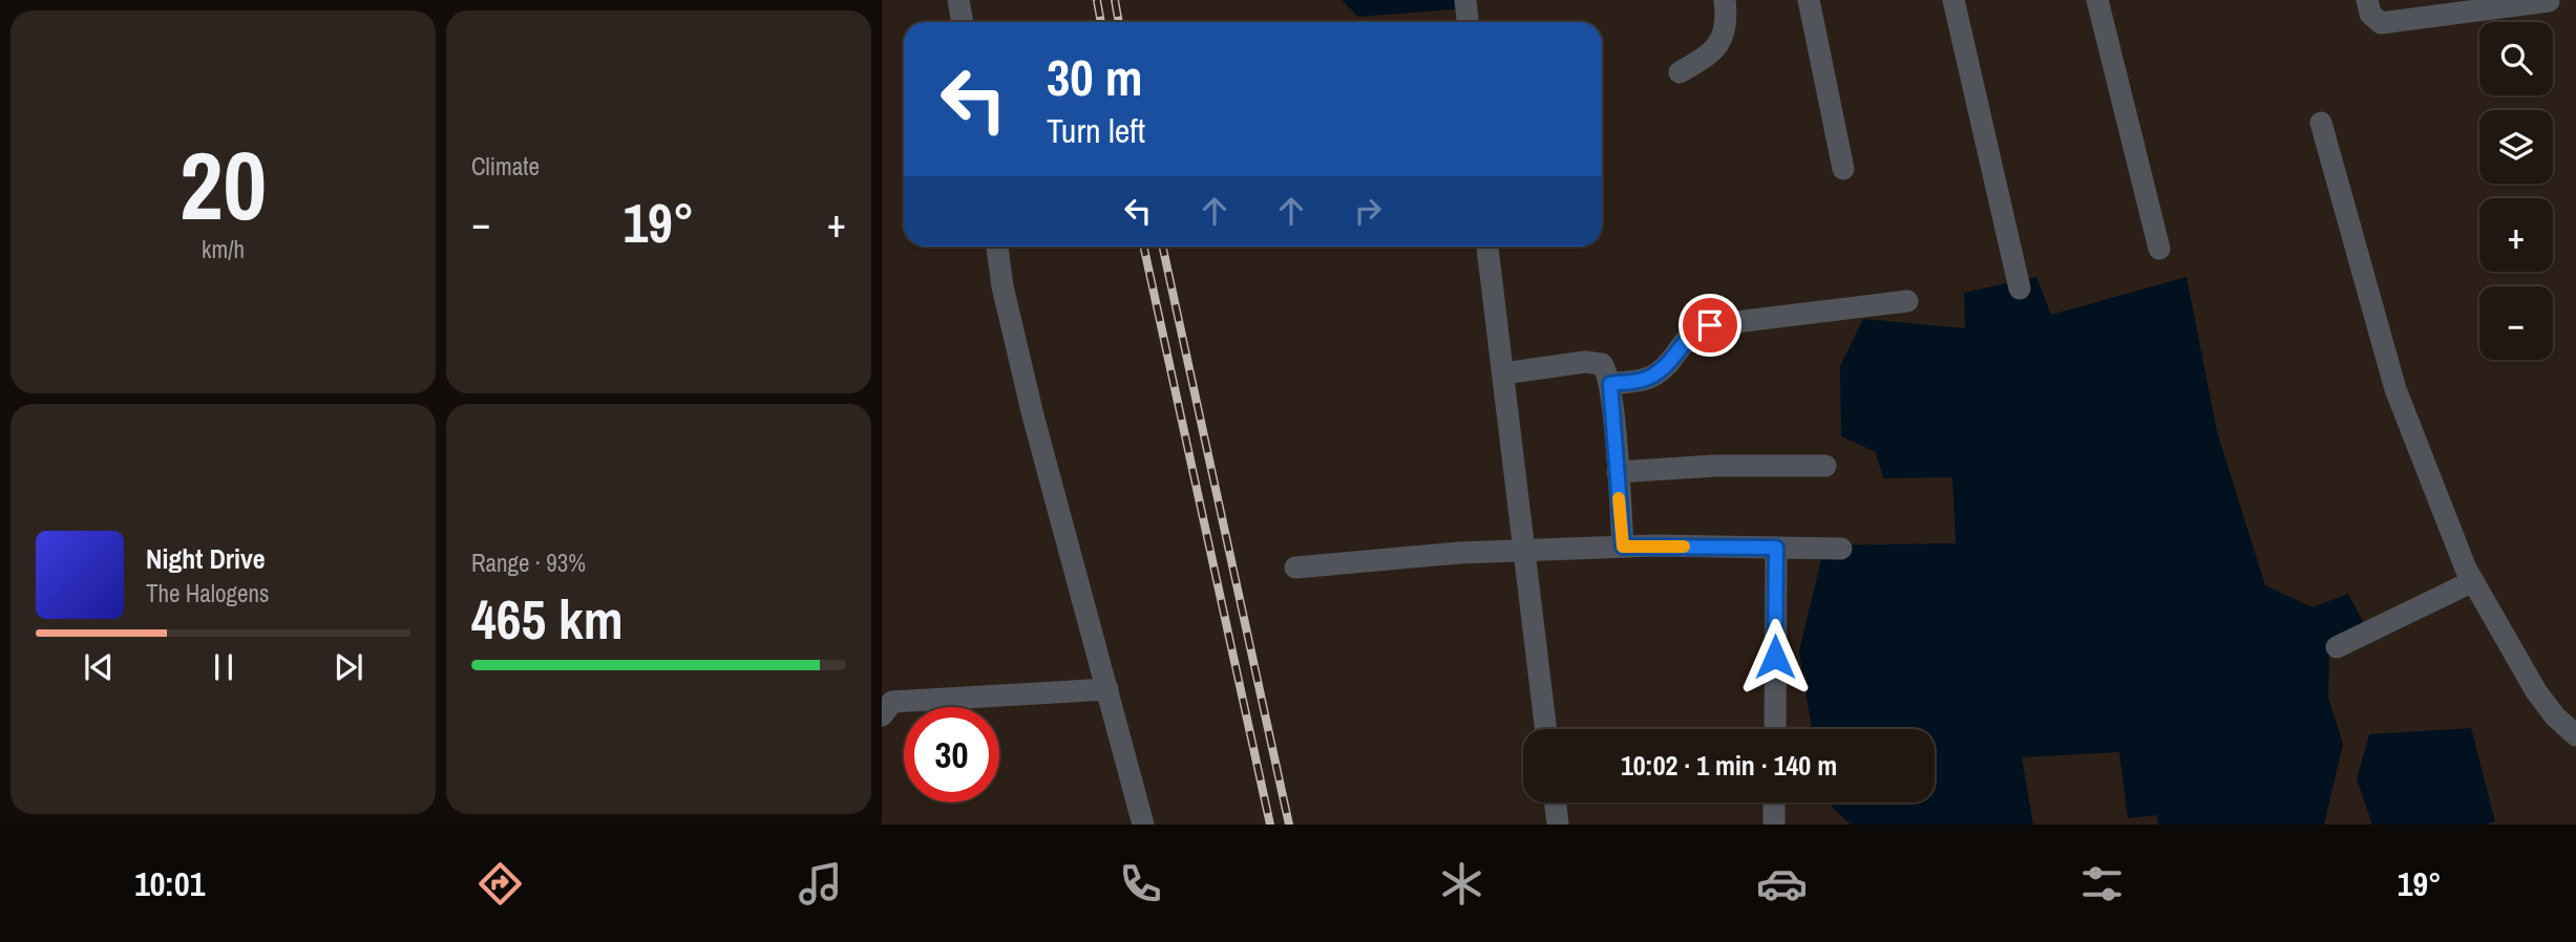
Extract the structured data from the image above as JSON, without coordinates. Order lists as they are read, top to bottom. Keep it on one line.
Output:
{"page":{"tile":[["20","km/h"],"Climate",["Range · 93%","465 km"]],"map_buttons":["+","−"],"turn":["30 m","Turn left"],"heat":["−","19°","+"],"song":["Night Drive","The Halogens"],"limit":"30","trip":"10:02 · 1 min · 140 m","tabs":["10:01","19°"]}}
